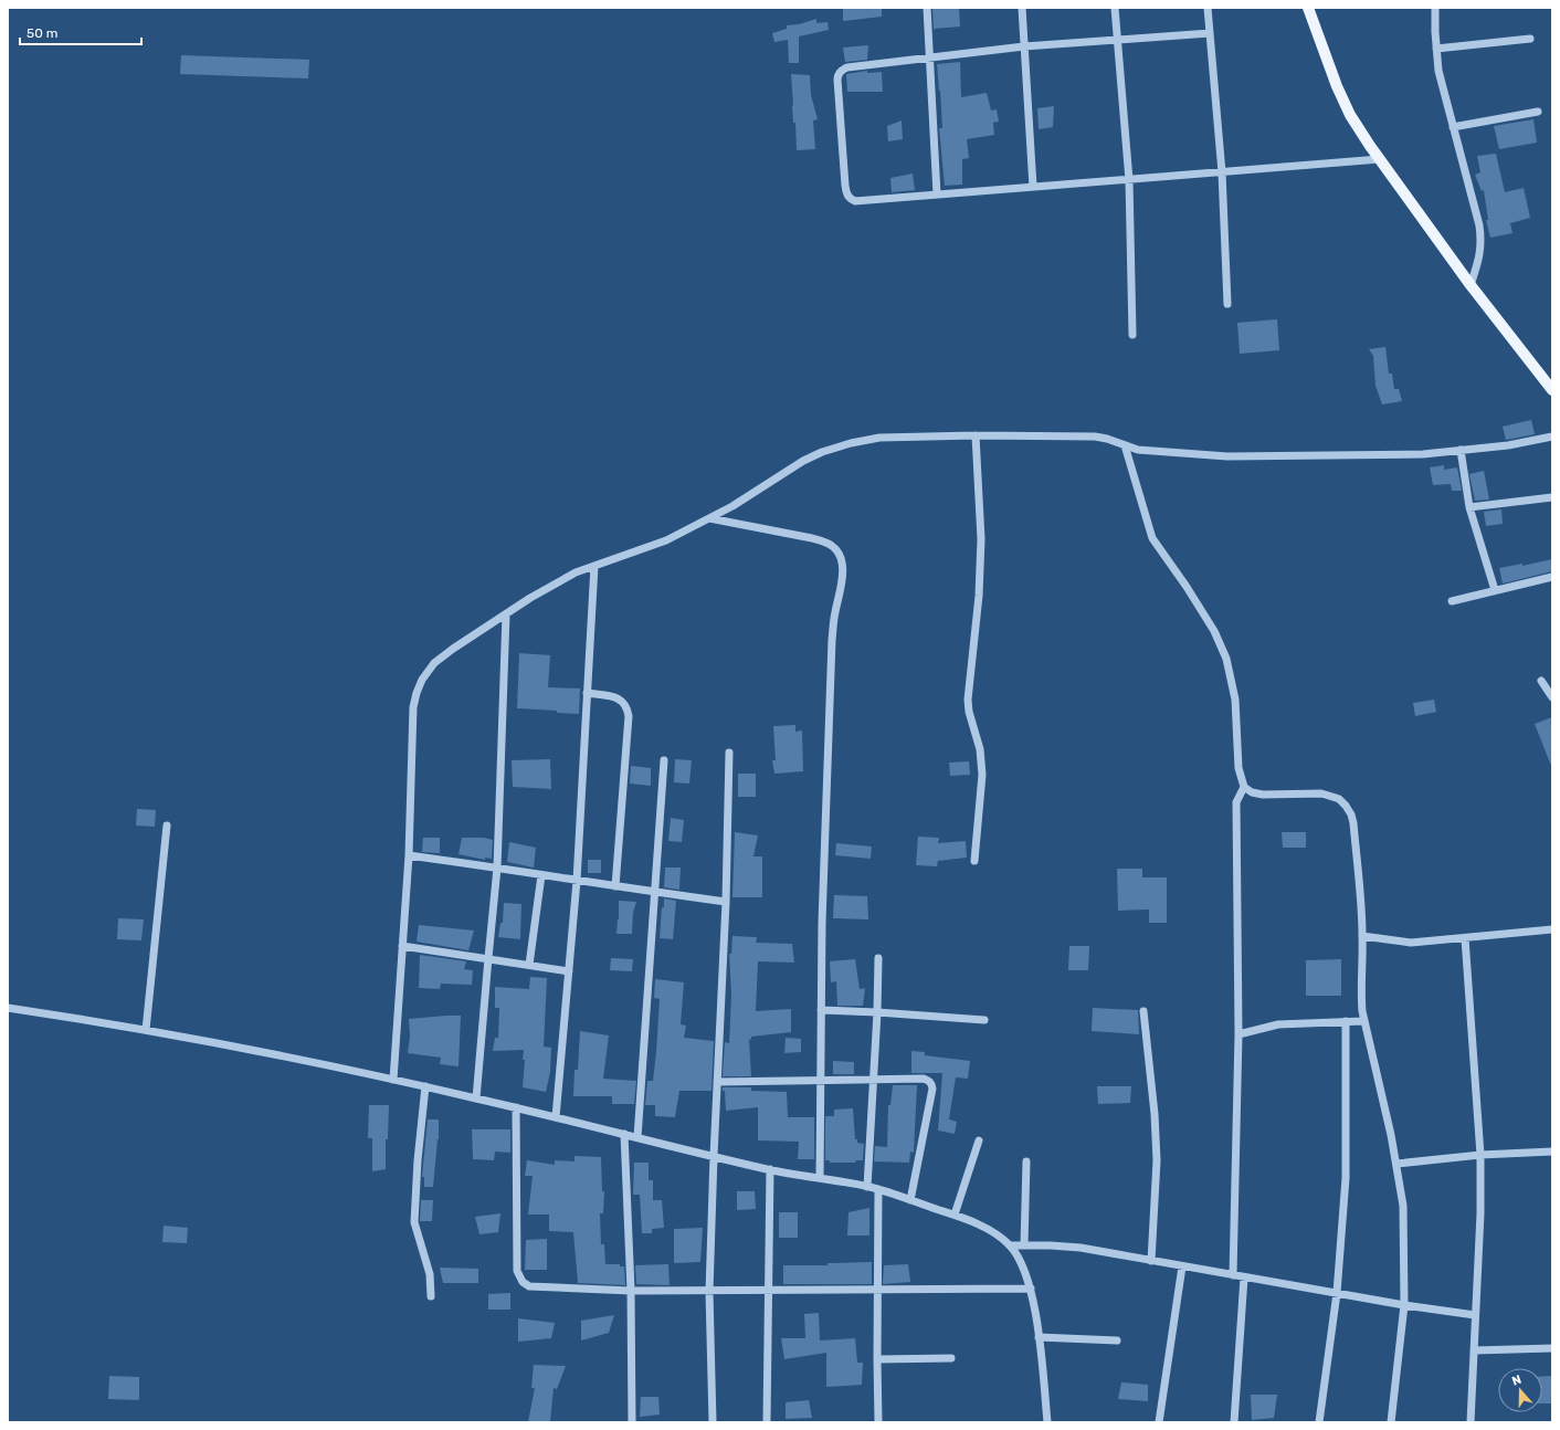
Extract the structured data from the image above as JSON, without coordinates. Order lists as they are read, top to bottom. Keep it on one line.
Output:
{"scale_bar":"50 m","north":"top"}
